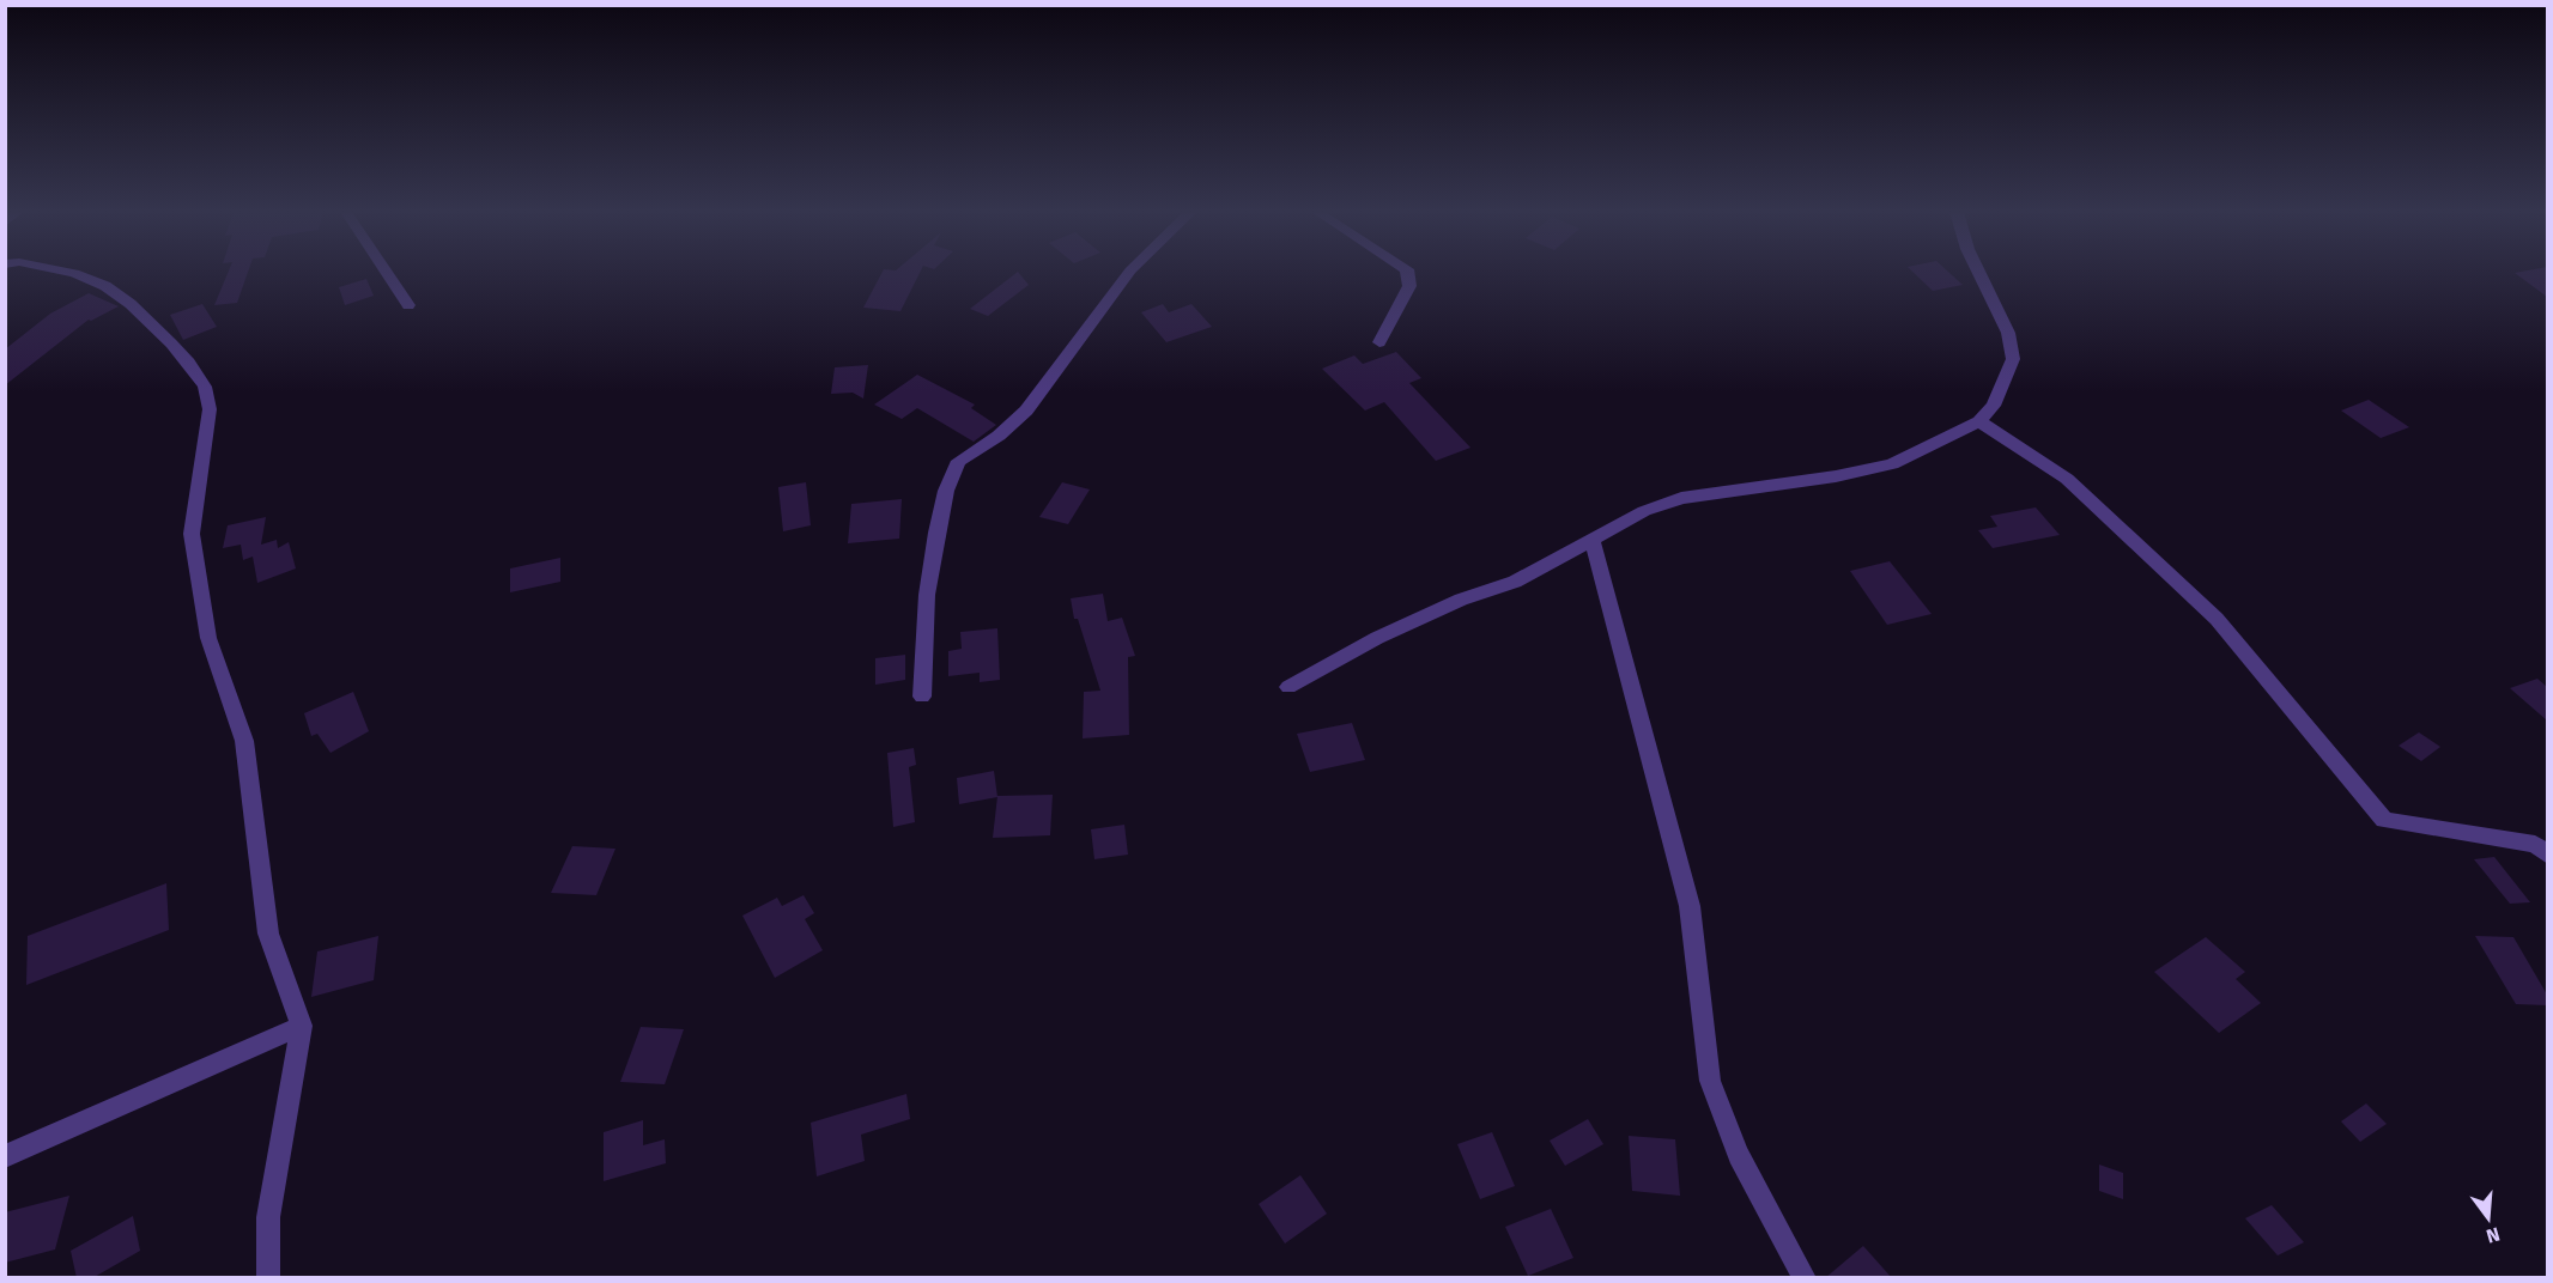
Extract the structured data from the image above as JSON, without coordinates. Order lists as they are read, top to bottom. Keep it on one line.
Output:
{"north":"bottom"}
